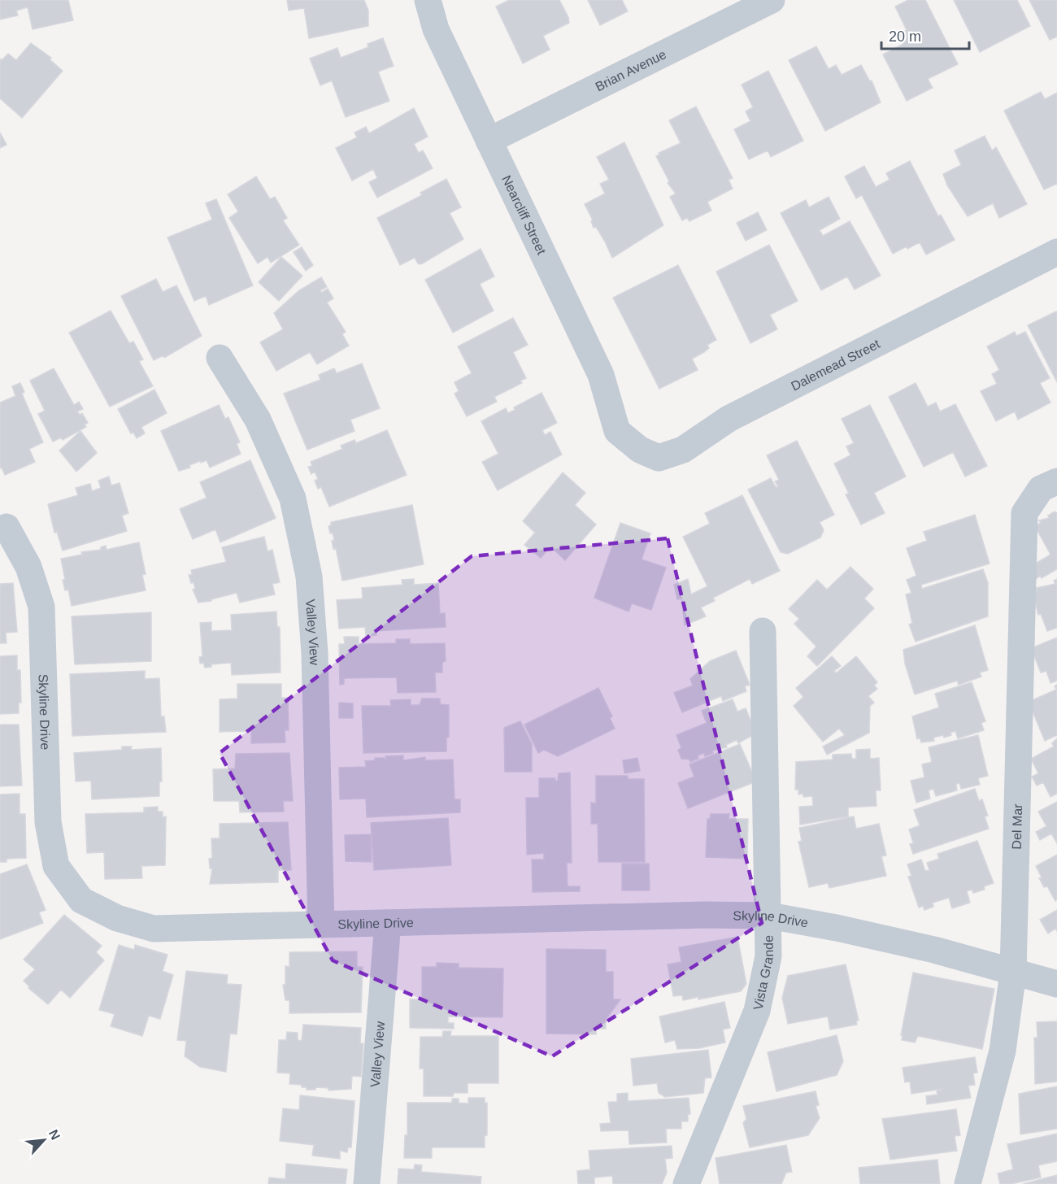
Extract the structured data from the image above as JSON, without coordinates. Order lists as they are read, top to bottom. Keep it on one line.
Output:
{"streets":{"street":["Brian Avenue","Nearcliff Street","Dalemead Street","Valley View","Skyline Drive","Del Mar","Vista Grande"]},"crossings":[["Brian Avenue","Nearcliff Street"],["Nearcliff Street","Dalemead Street"],["Valley View","Skyline Drive"],["Skyline Drive","Del Mar"],["Skyline Drive","Vista Grande"]],"scale_bar":"20 m","north":"top right"}
